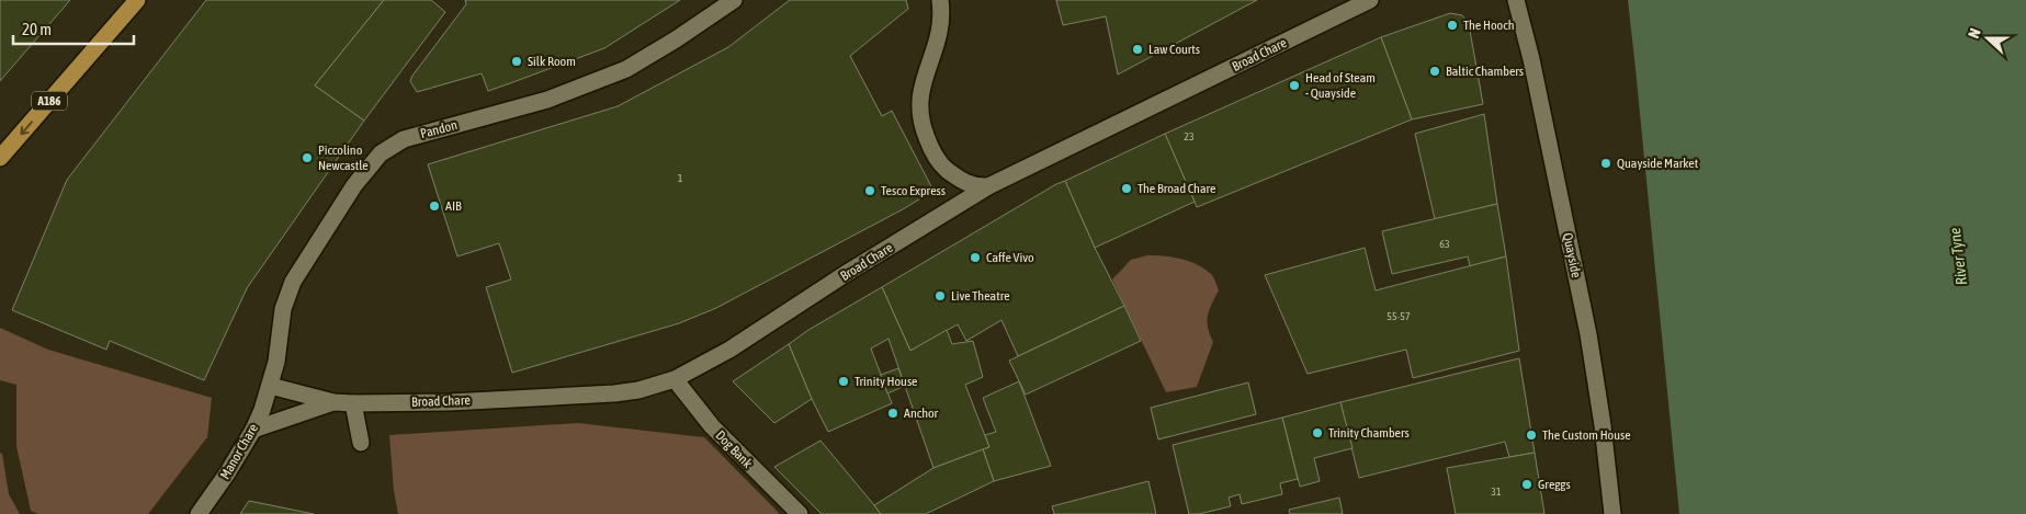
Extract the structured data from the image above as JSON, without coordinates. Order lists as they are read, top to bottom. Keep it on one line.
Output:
{"streets":{"main road":["A186"],"street":["Broad Chare","Pandon","Quayside","Dog Bank","Manor Chare"]},"crossings":[["Broad Chare","Pandon"],["Broad Chare","Dog Bank"],["Broad Chare","Manor Chare"],["Pandon","Manor Chare"]],"water":["River Tyne"],"places":["The Hooch","Law Courts","Silk Room","Baltic Chambers","Head of Steam - Quayside","Piccolino Newcastle","Quayside Market","The Broad Chare","Tesco Express","AIB","Caffe Vivo","Live Theatre","Trinity House","Anchor","Trinity Chambers","The Custom House","Greggs"],"house_numbers":["23","1","63","55-57","31"],"scale_bar":"20 m","north":"left"}
